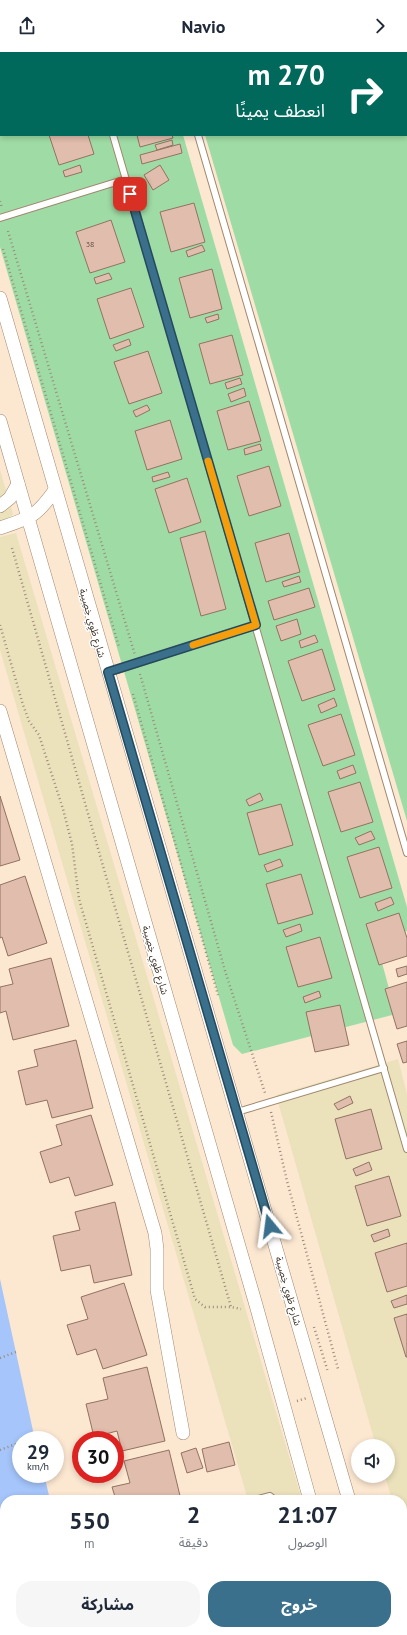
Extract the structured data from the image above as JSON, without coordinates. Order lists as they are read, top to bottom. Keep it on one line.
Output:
{"streets":{"street":["شارع طَوِي خِصِيبة"]},"house_numbers":["38"],"page":{"header":"Navio","turn":["270 m","انعطف يمينًا"],"speed":"29 km/h","limit":"30","eta":["21:07","الوصول","2","دقيقة","550","m"],"buttons":["خروج","مشاركة"]}}
